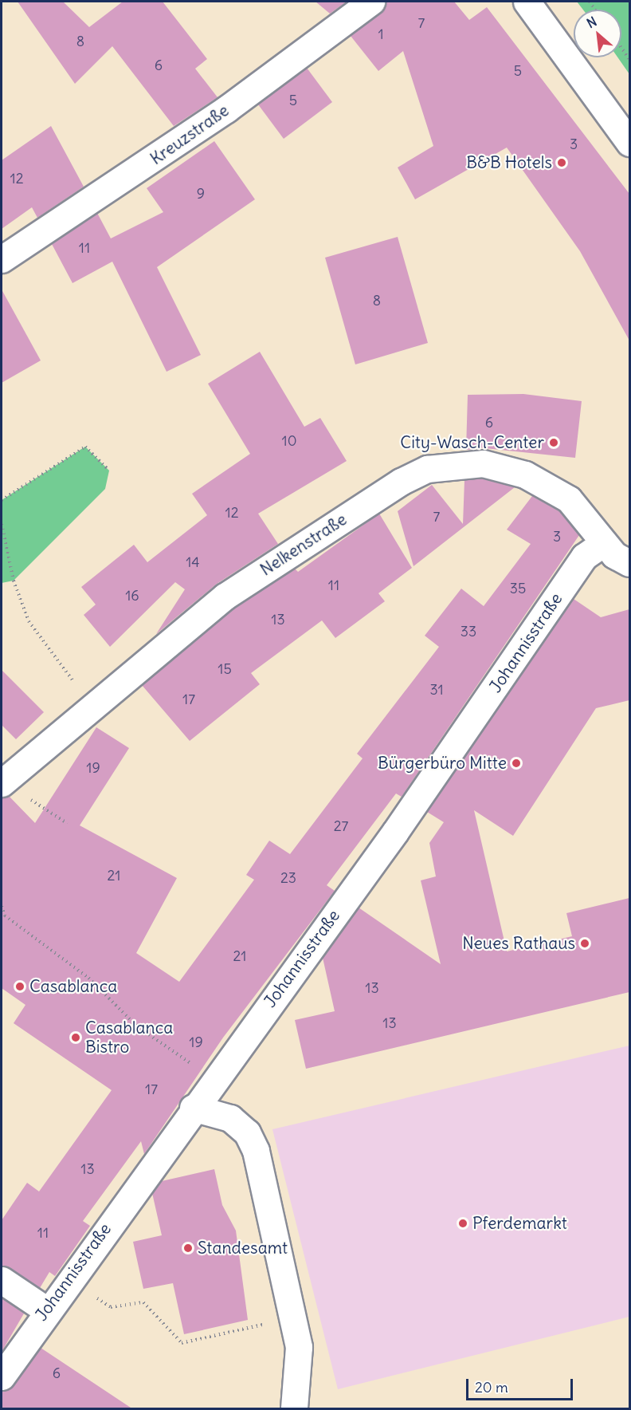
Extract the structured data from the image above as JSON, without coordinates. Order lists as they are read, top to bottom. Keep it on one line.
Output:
{"streets":{"street":["Kreuzstraße","Nelkenstraße","Johannisstraße"]},"crossings":[["Nelkenstraße","Johannisstraße"]],"places":["B&B Hotels","City-Wasch-Center","Bürgerbüro Mitte","Neues Rathaus","Casablanca","Casablanca Bistro","Pferdemarkt","Standesamt"],"house_numbers":["7","1","8","6","5","5","3","12","9","11","8","6","10","12","7","3","14","11","35","16","13","33","15","31","17","19","27","21","23","21","13","13","19","17","13","11","6"],"scale_bar":"20 m","north":"top left"}
